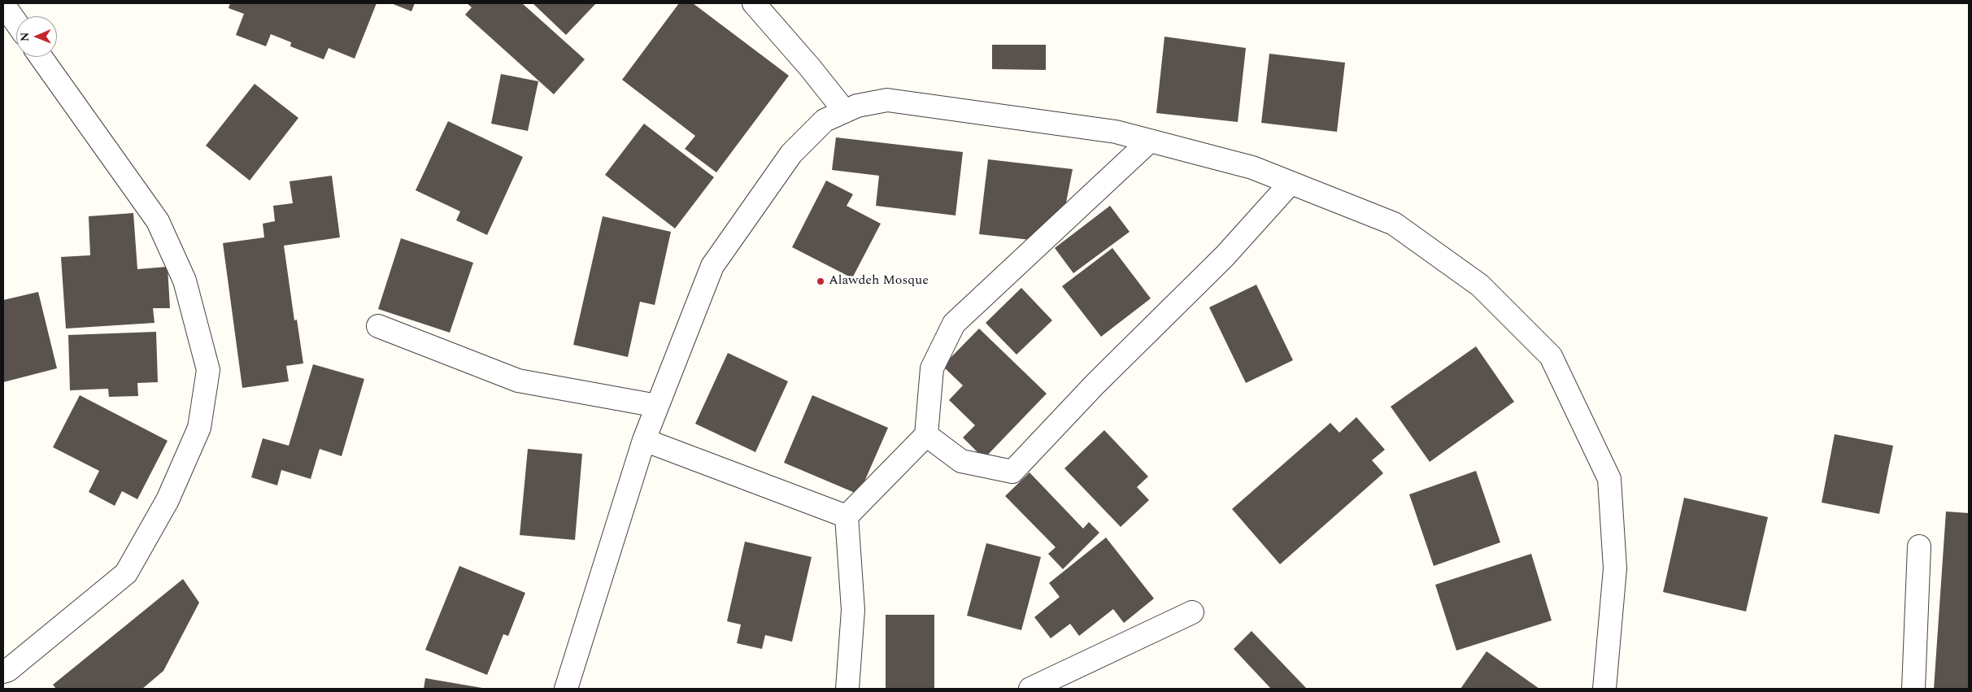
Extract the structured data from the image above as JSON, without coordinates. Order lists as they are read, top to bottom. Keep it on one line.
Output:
{"places":["Alawdeh Mosque"],"north":"left"}
